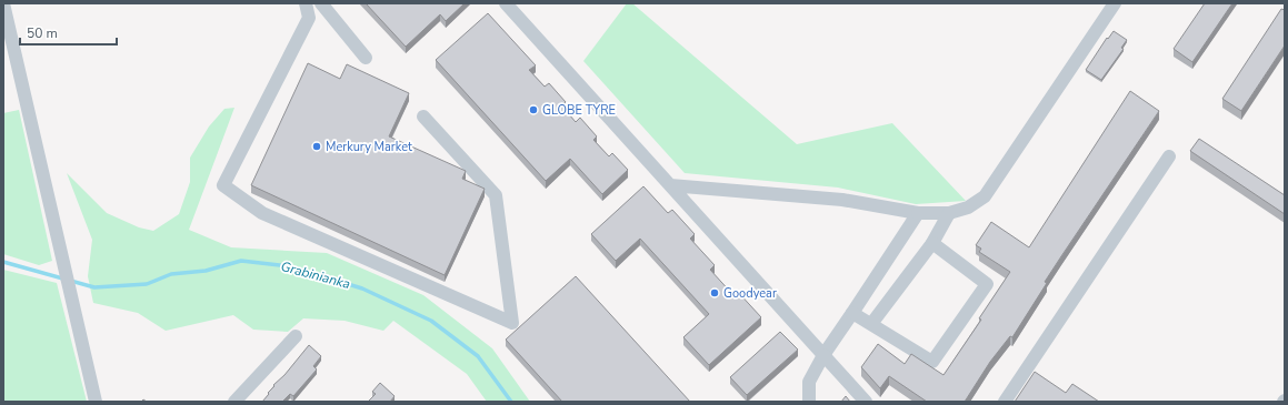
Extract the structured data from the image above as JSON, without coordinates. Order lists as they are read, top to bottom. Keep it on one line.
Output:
{"water":["Grabinianka"],"places":["GLOBE TYRE","Merkury Market","Goodyear"],"scale_bar":"50 m"}
